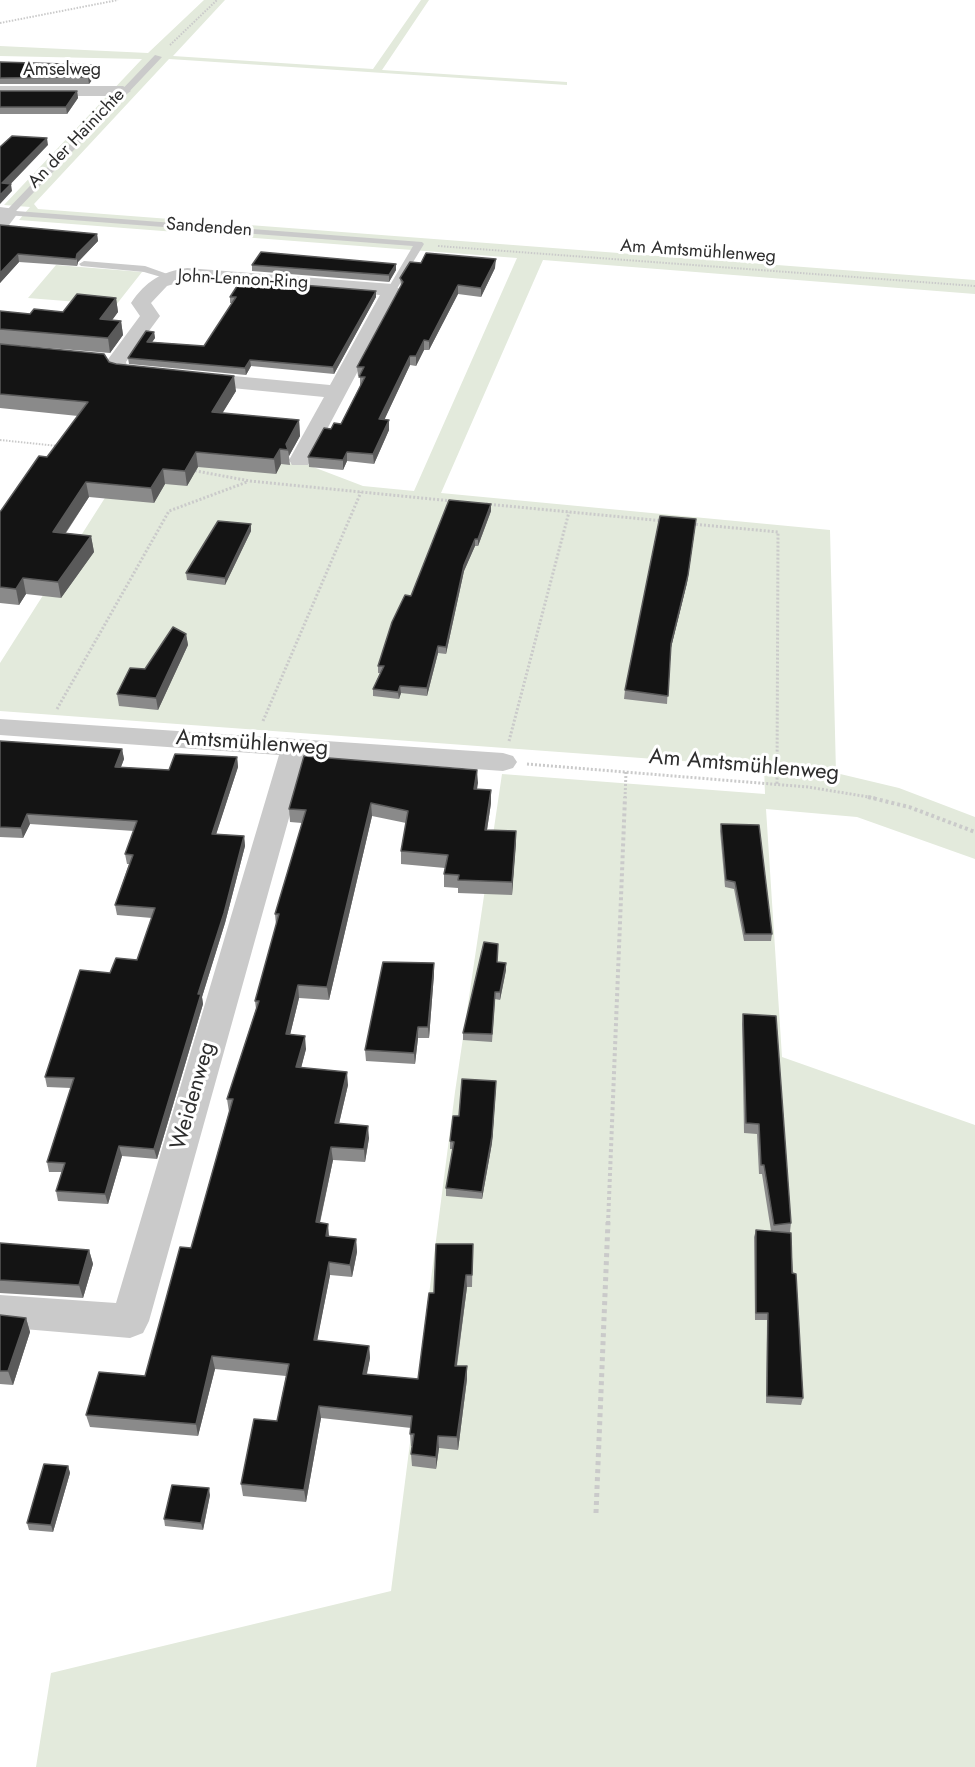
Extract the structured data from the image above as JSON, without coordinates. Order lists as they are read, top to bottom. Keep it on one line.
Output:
{"streets":{"street":["Amselweg","John-Lennon-Ring","Amtsmühlenweg","Weidenweg"],"lane":["An der Hainichte","Sandenden"],"path":["Am Amtsmühlenweg"]},"crossings":[["Amselweg","An der Hainichte"],["An der Hainichte","Sandenden"],["Sandenden","Am Amtsmühlenweg"],["Am Amtsmühlenweg","Amtsmühlenweg"],["Amtsmühlenweg","Weidenweg"]]}
